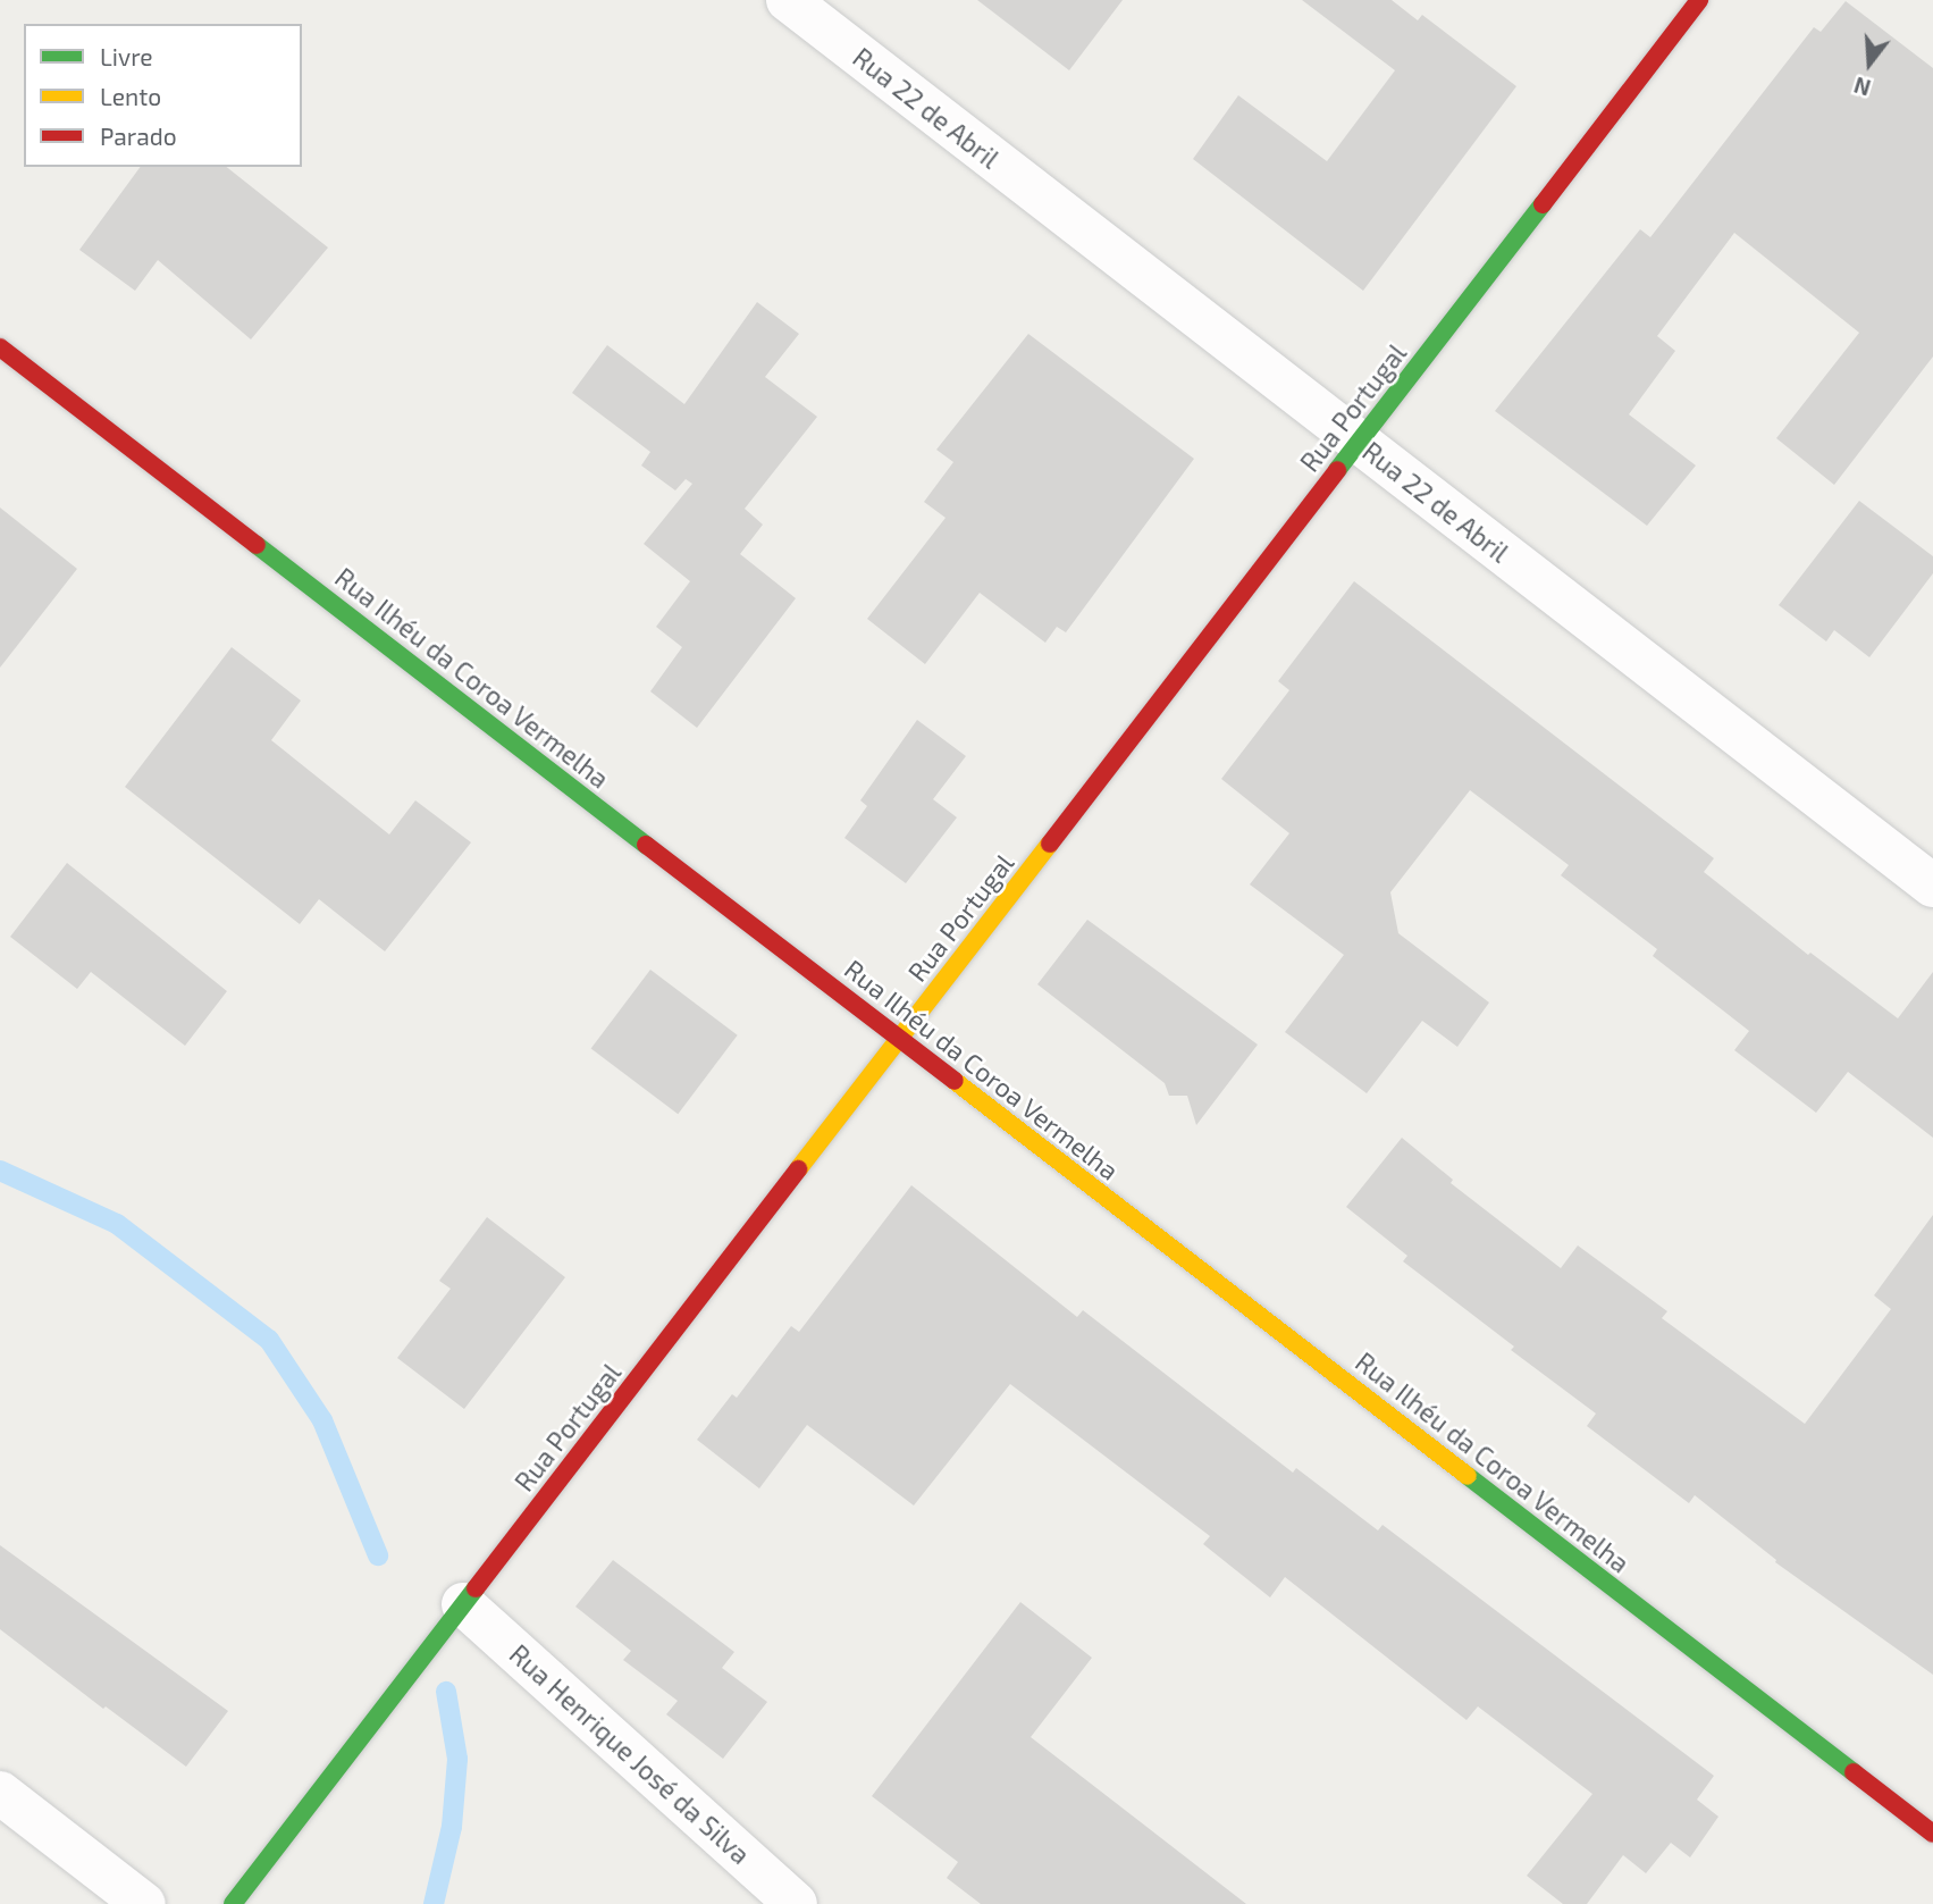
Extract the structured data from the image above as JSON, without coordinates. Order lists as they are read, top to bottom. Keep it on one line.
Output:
{"streets":{"street":["Rua 22 de Abril","Rua Portugal","Rua Ilhéu da Coroa Vermelha","Rua Henrique José da Silva"]},"crossings":[["Rua 22 de Abril","Rua Portugal"],["Rua Portugal","Rua Ilhéu da Coroa Vermelha"],["Rua Portugal","Rua Henrique José da Silva"]],"legend":["Livre","Lento","Parado"],"north":"bottom"}
